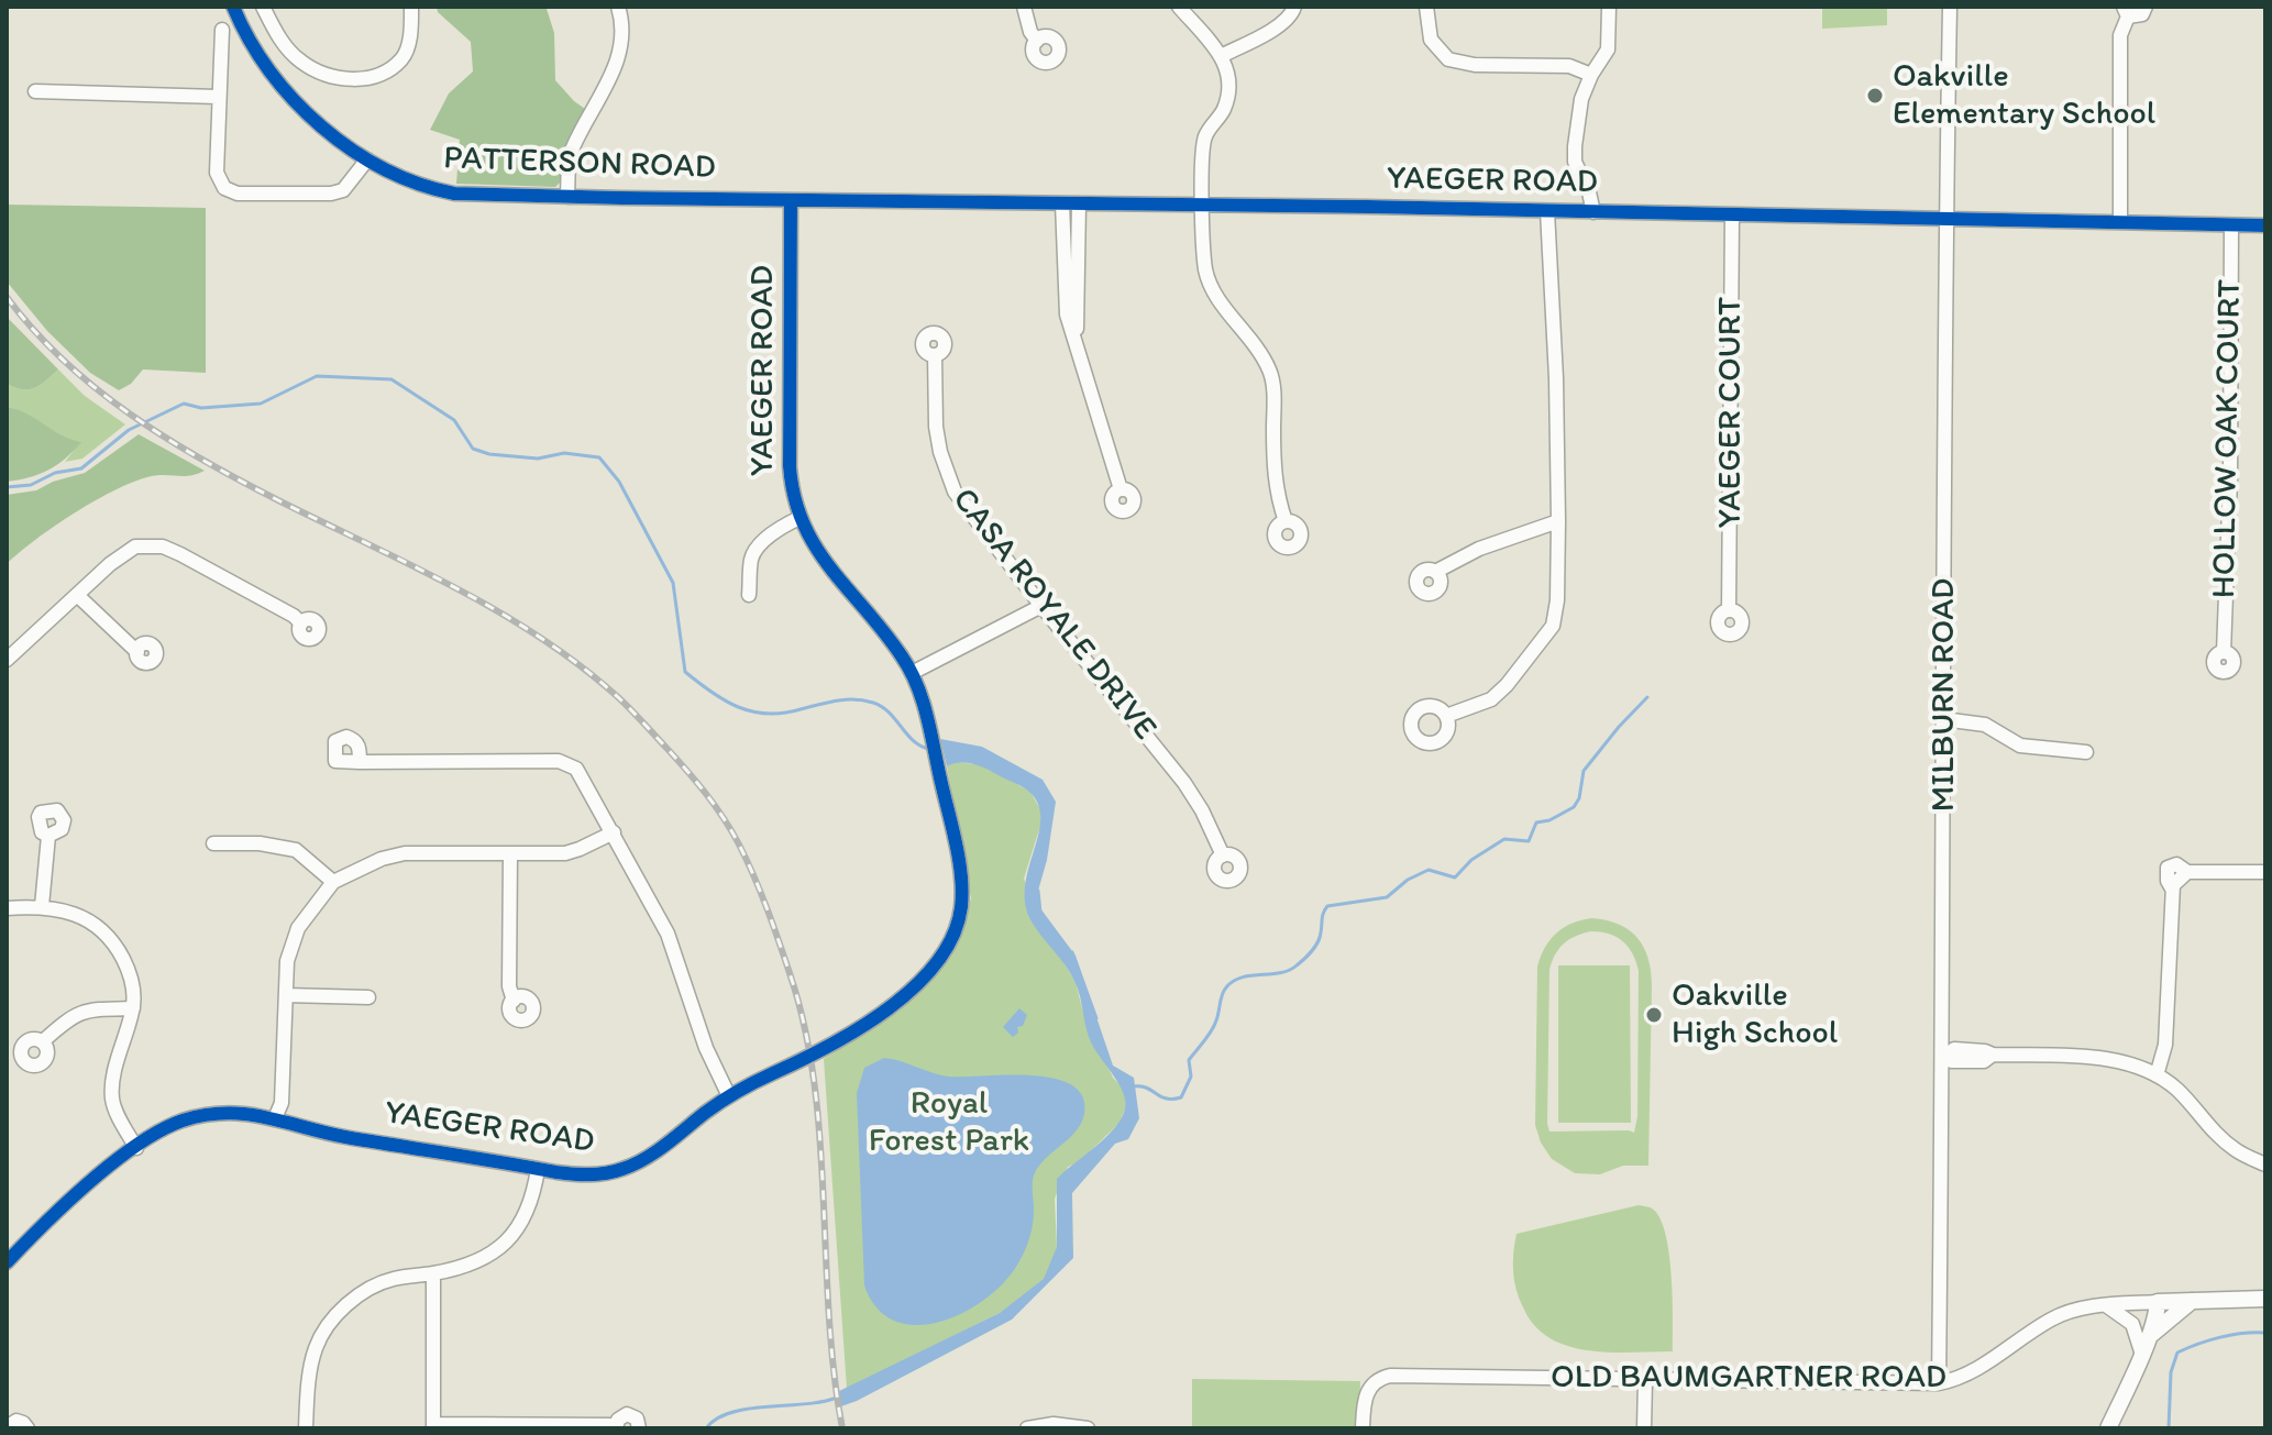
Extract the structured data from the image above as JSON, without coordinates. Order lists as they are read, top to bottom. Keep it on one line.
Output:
{"streets":{"street":["PATTERSON ROAD","YAEGER ROAD","YAEGER COURT","HOLLOW OAK COURT","CASA ROYALE DRIVE","MILBURN ROAD","OLD BAUMGARTNER ROAD"]},"crossings":[["PATTERSON ROAD","YAEGER ROAD"],["YAEGER ROAD","YAEGER COURT"],["YAEGER ROAD","HOLLOW OAK COURT"],["YAEGER ROAD","MILBURN ROAD"],["MILBURN ROAD","OLD BAUMGARTNER ROAD"]],"parks":["Royal Forest Park"],"places":["Oakville Elementary School","Oakville High School"]}
